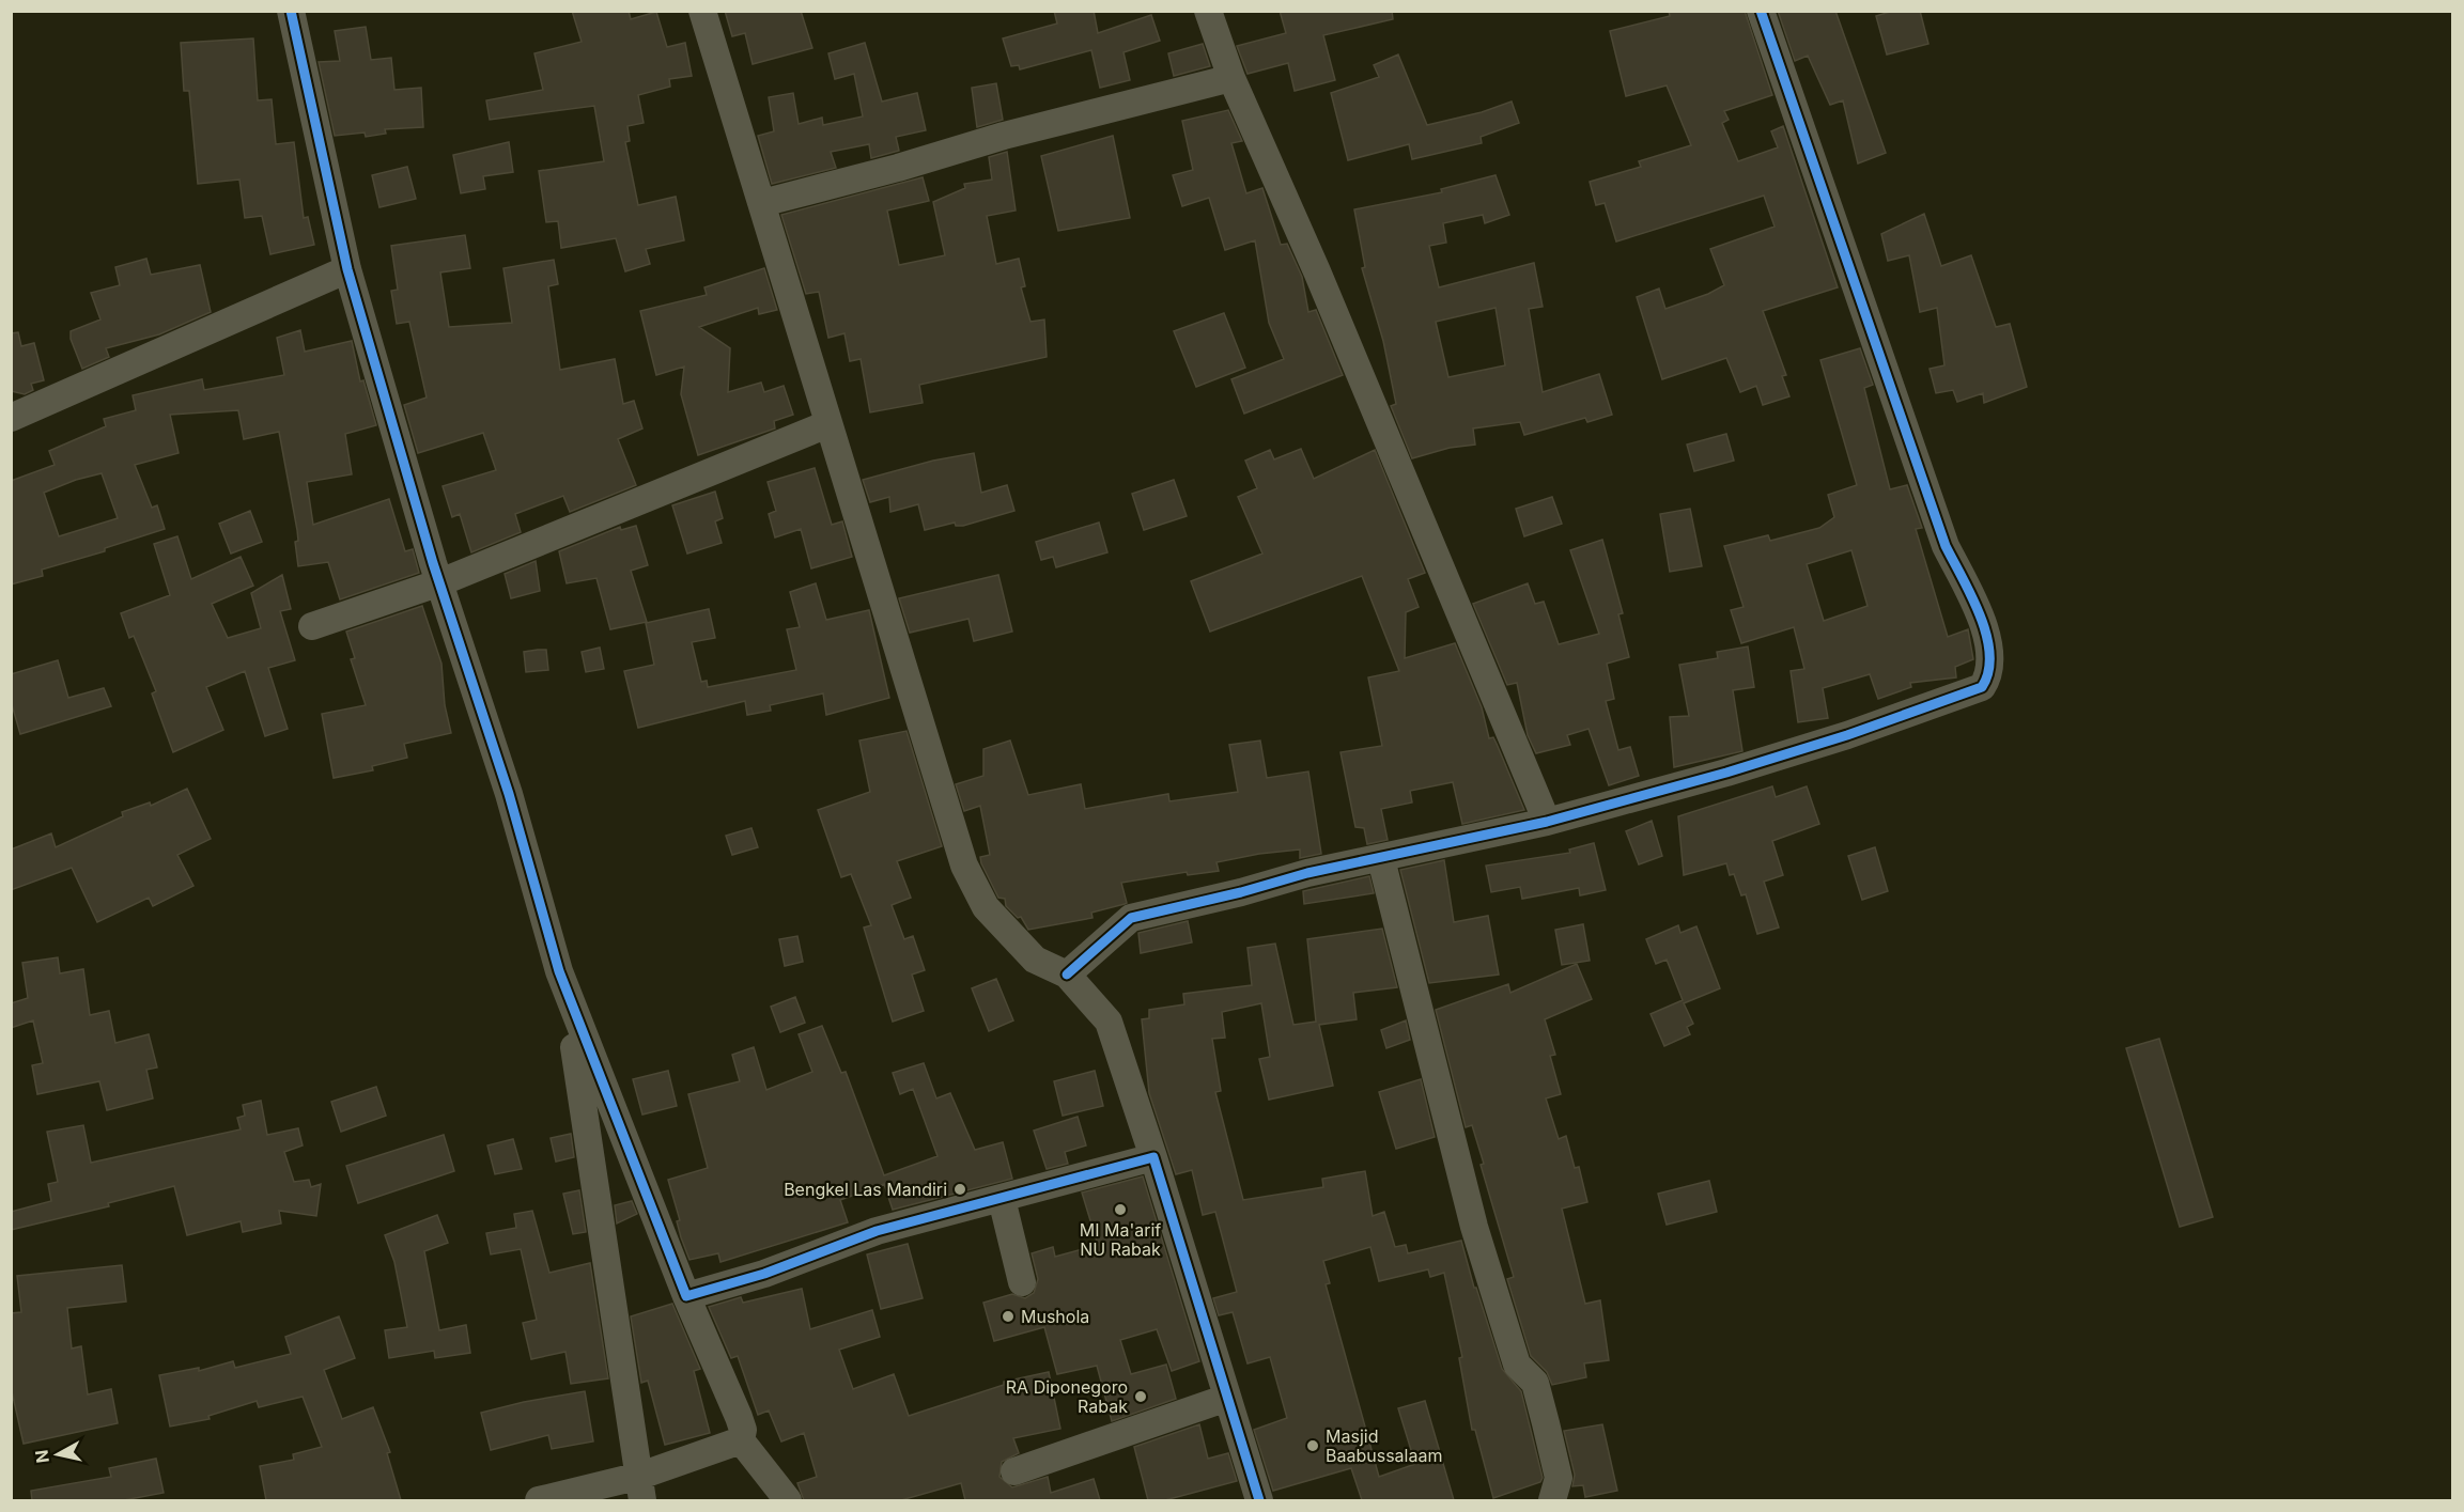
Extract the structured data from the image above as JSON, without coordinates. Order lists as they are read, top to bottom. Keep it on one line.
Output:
{"places":["Bengkel Las Mandiri","MI Ma'arif NU Rabak","Mushola","RA Diponegoro Rabak","Masjid Baabussalaam"],"north":"left"}
